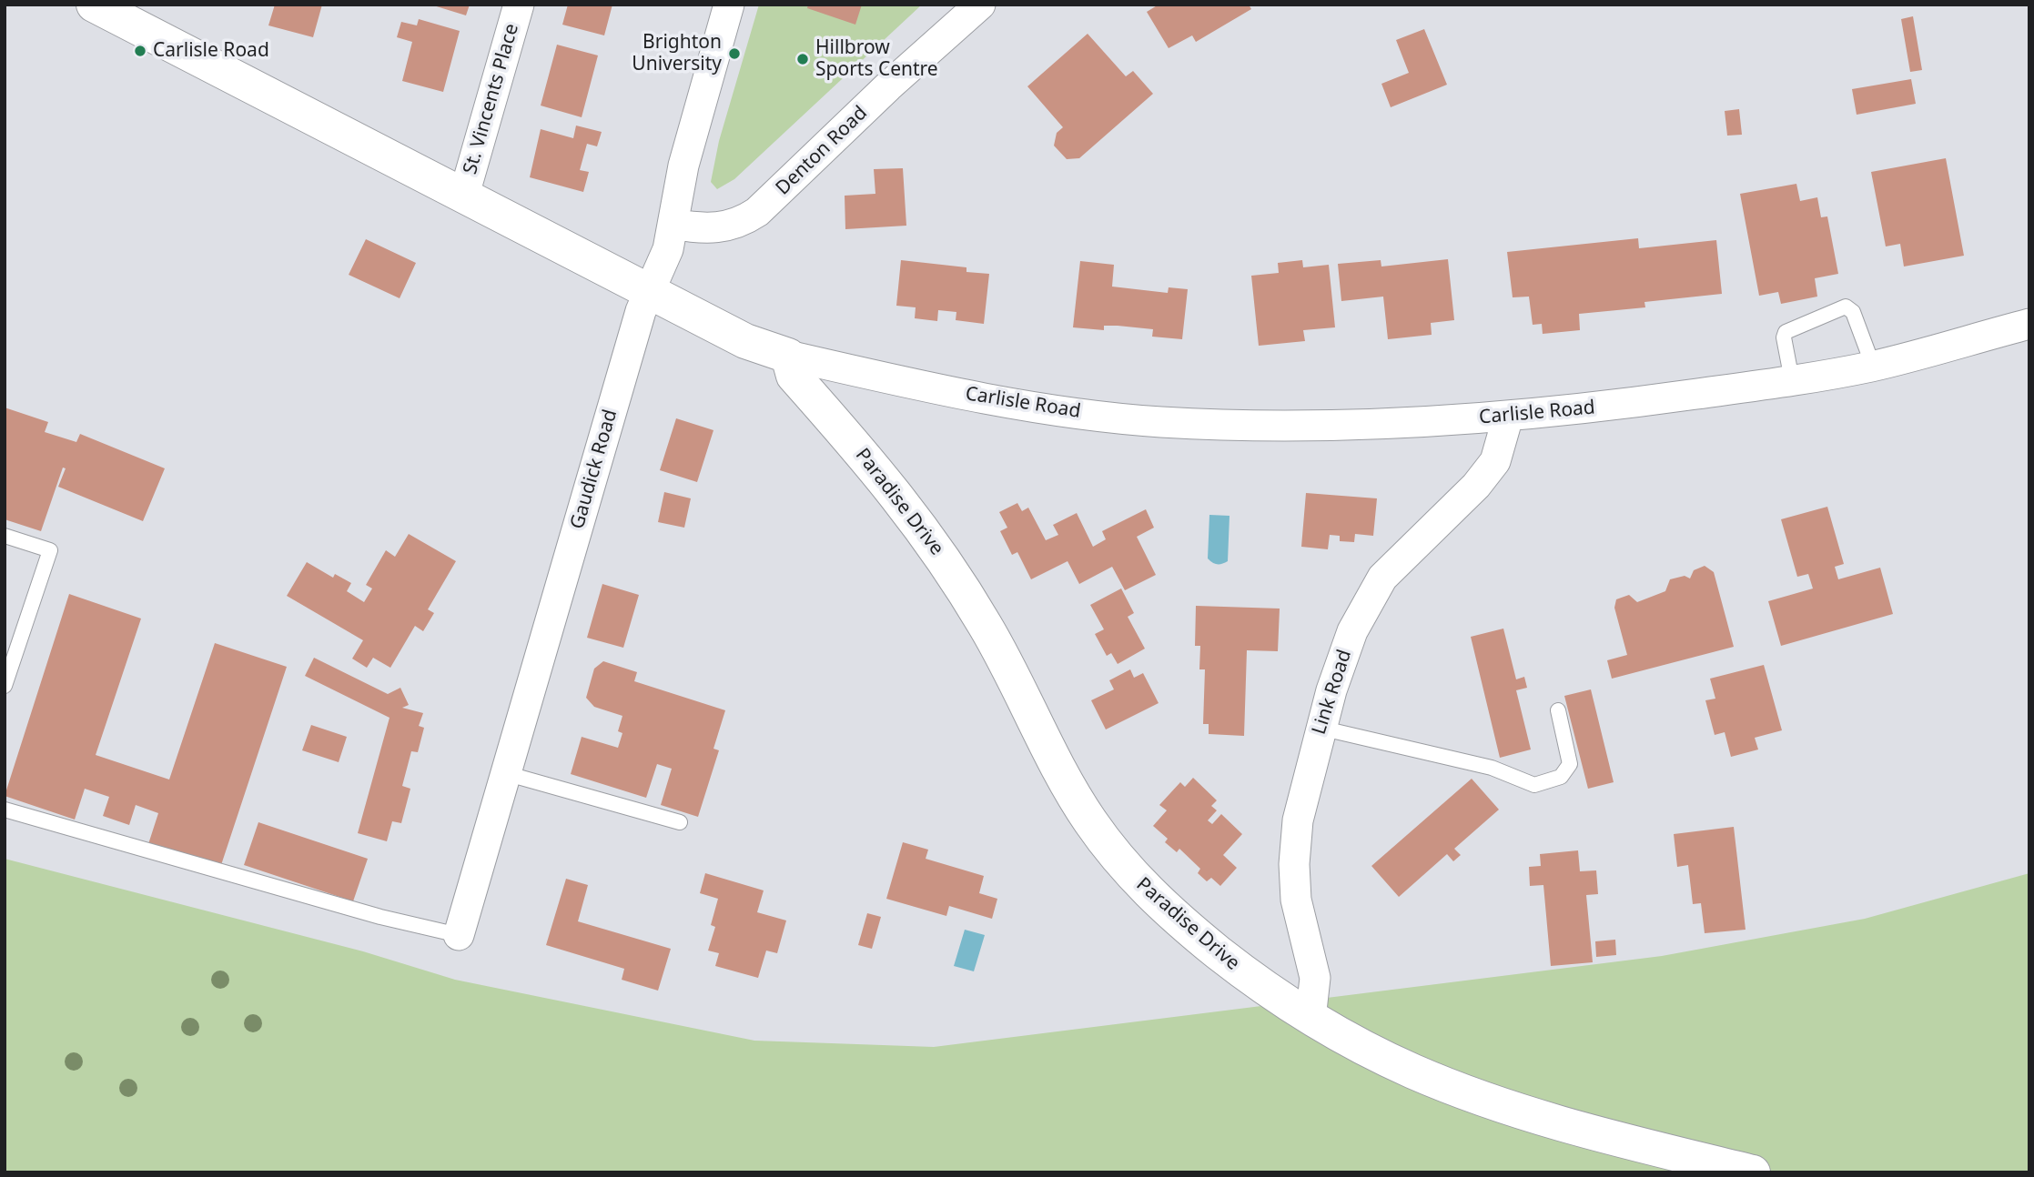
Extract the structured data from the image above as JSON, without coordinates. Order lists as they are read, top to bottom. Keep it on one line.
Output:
{"streets":{"street":["St. Vincents Place","Denton Road","Carlisle Road","Gaudick Road","Paradise Drive","Link Road"]},"crossings":[["St. Vincents Place","Carlisle Road"],["Denton Road","Gaudick Road"],["Carlisle Road","Gaudick Road"],["Carlisle Road","Paradise Drive"],["Carlisle Road","Link Road"],["Paradise Drive","Link Road"]],"places":["Carlisle Road","Brighton University","Hillbrow Sports Centre"]}
